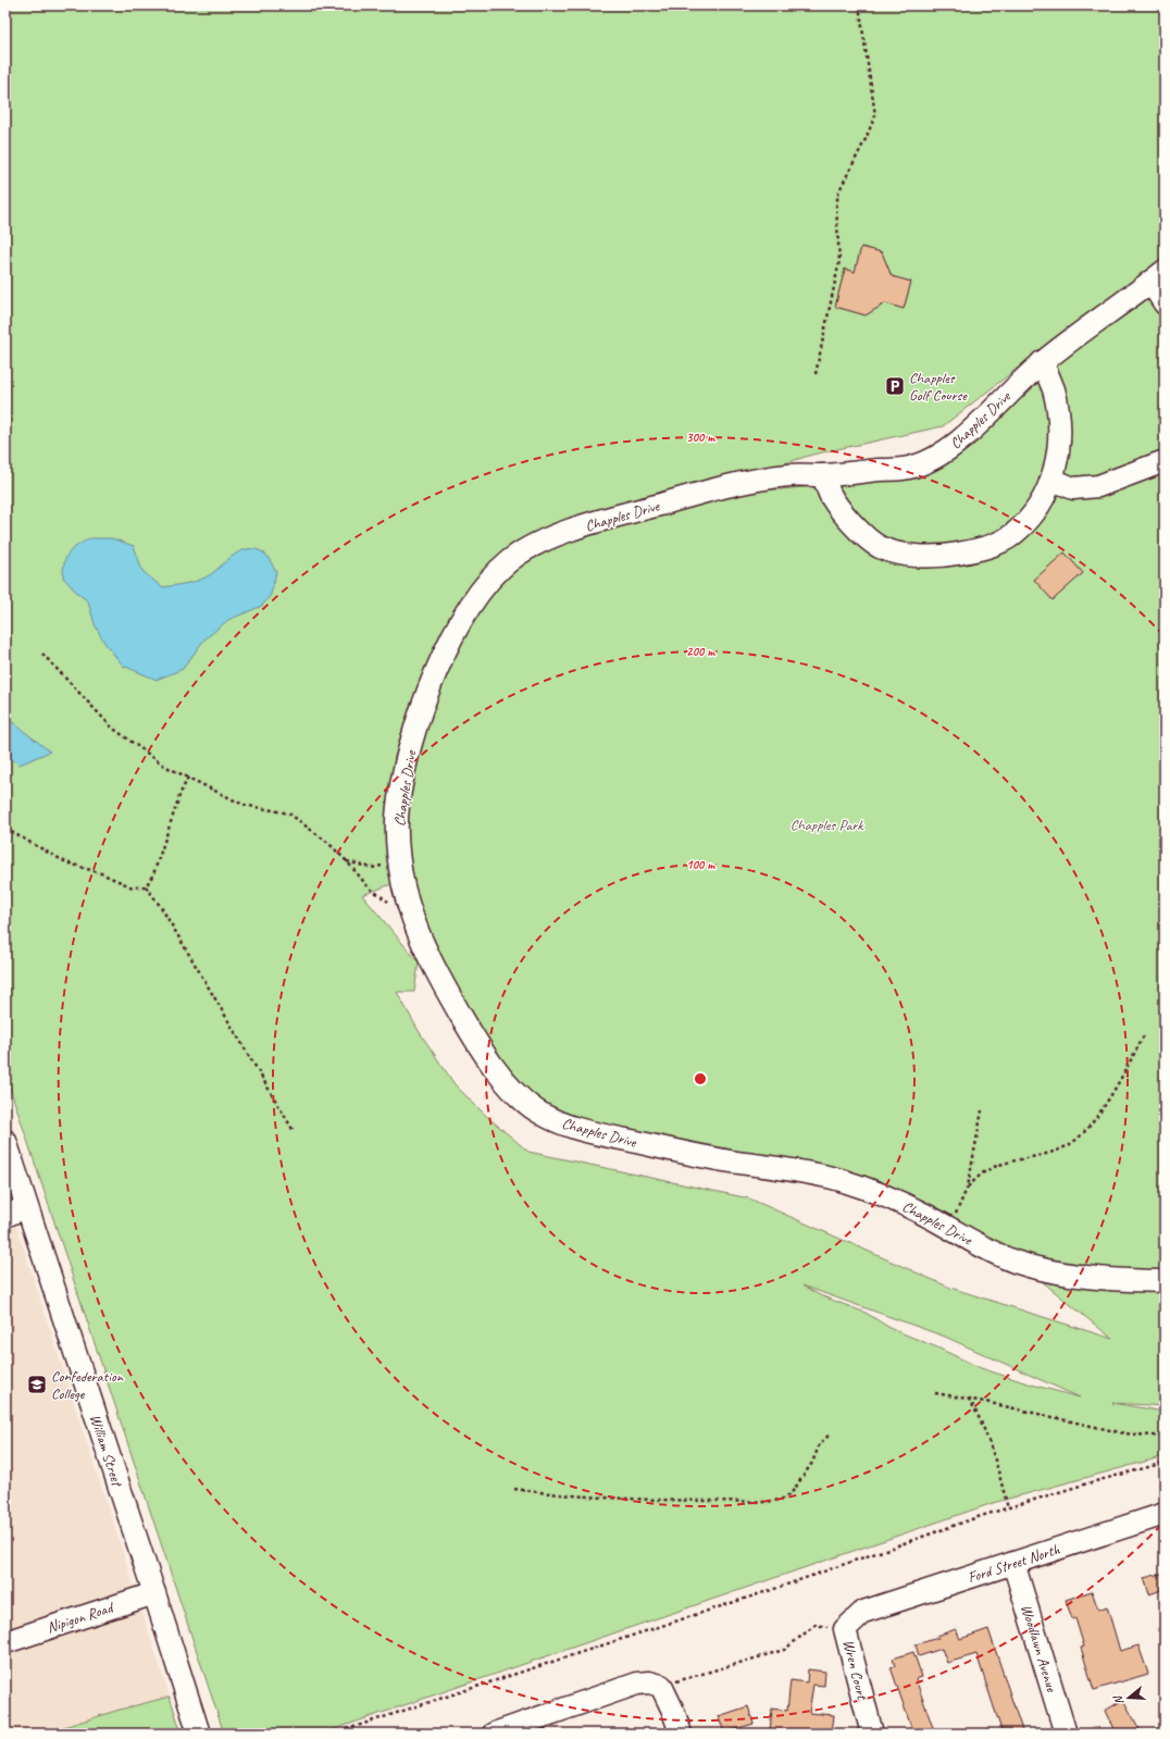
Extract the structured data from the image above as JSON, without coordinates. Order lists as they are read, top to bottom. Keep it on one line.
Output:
{"streets":{"street":["Chapples Drive","William Street","Ford Street North","Nipigon Road","Woodlawn Avenue","Wren Court"]},"crossings":[["William Street","Nipigon Road"],["Ford Street North","Woodlawn Avenue"],["Ford Street North","Wren Court"]],"parks":["Chapples Park"],"places":{"parking":["Chapples Golf Course"],"school or university":["Confederation College"]},"north":"left","rings":["300 m","200 m","100 m"]}
